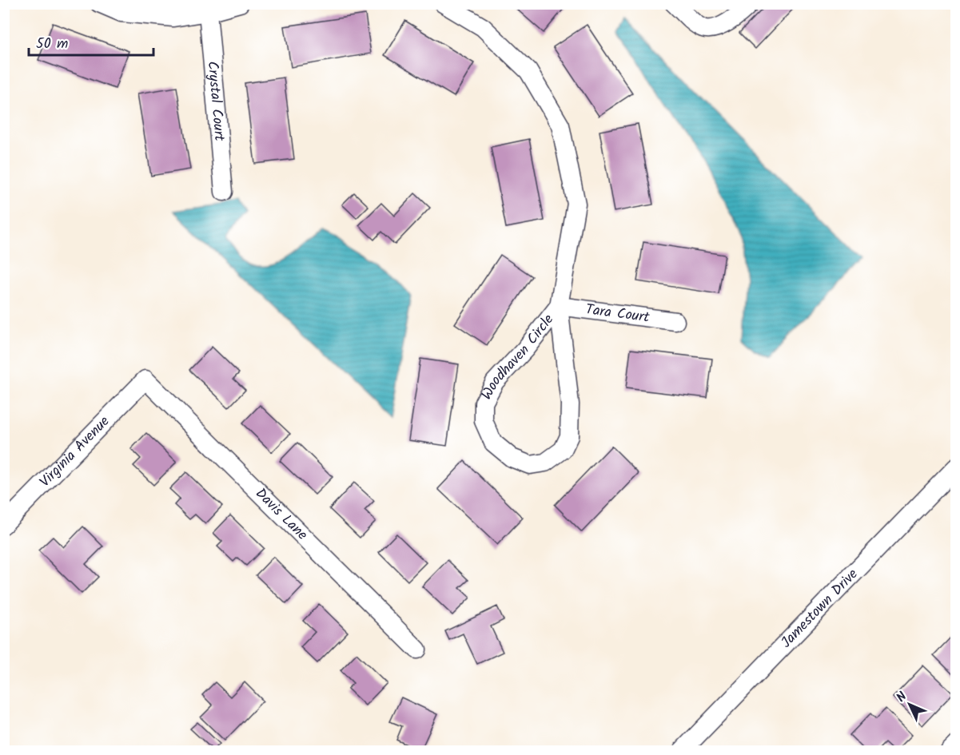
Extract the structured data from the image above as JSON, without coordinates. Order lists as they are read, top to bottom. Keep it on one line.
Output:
{"streets":{"street":["Crystal Court","Tara Court","Woodhaven Circle","Virginia Avenue","Davis Lane","Jamestown Drive"]},"crossings":[["Tara Court","Woodhaven Circle"],["Virginia Avenue","Davis Lane"]],"scale_bar":"50 m","north":"top left"}
